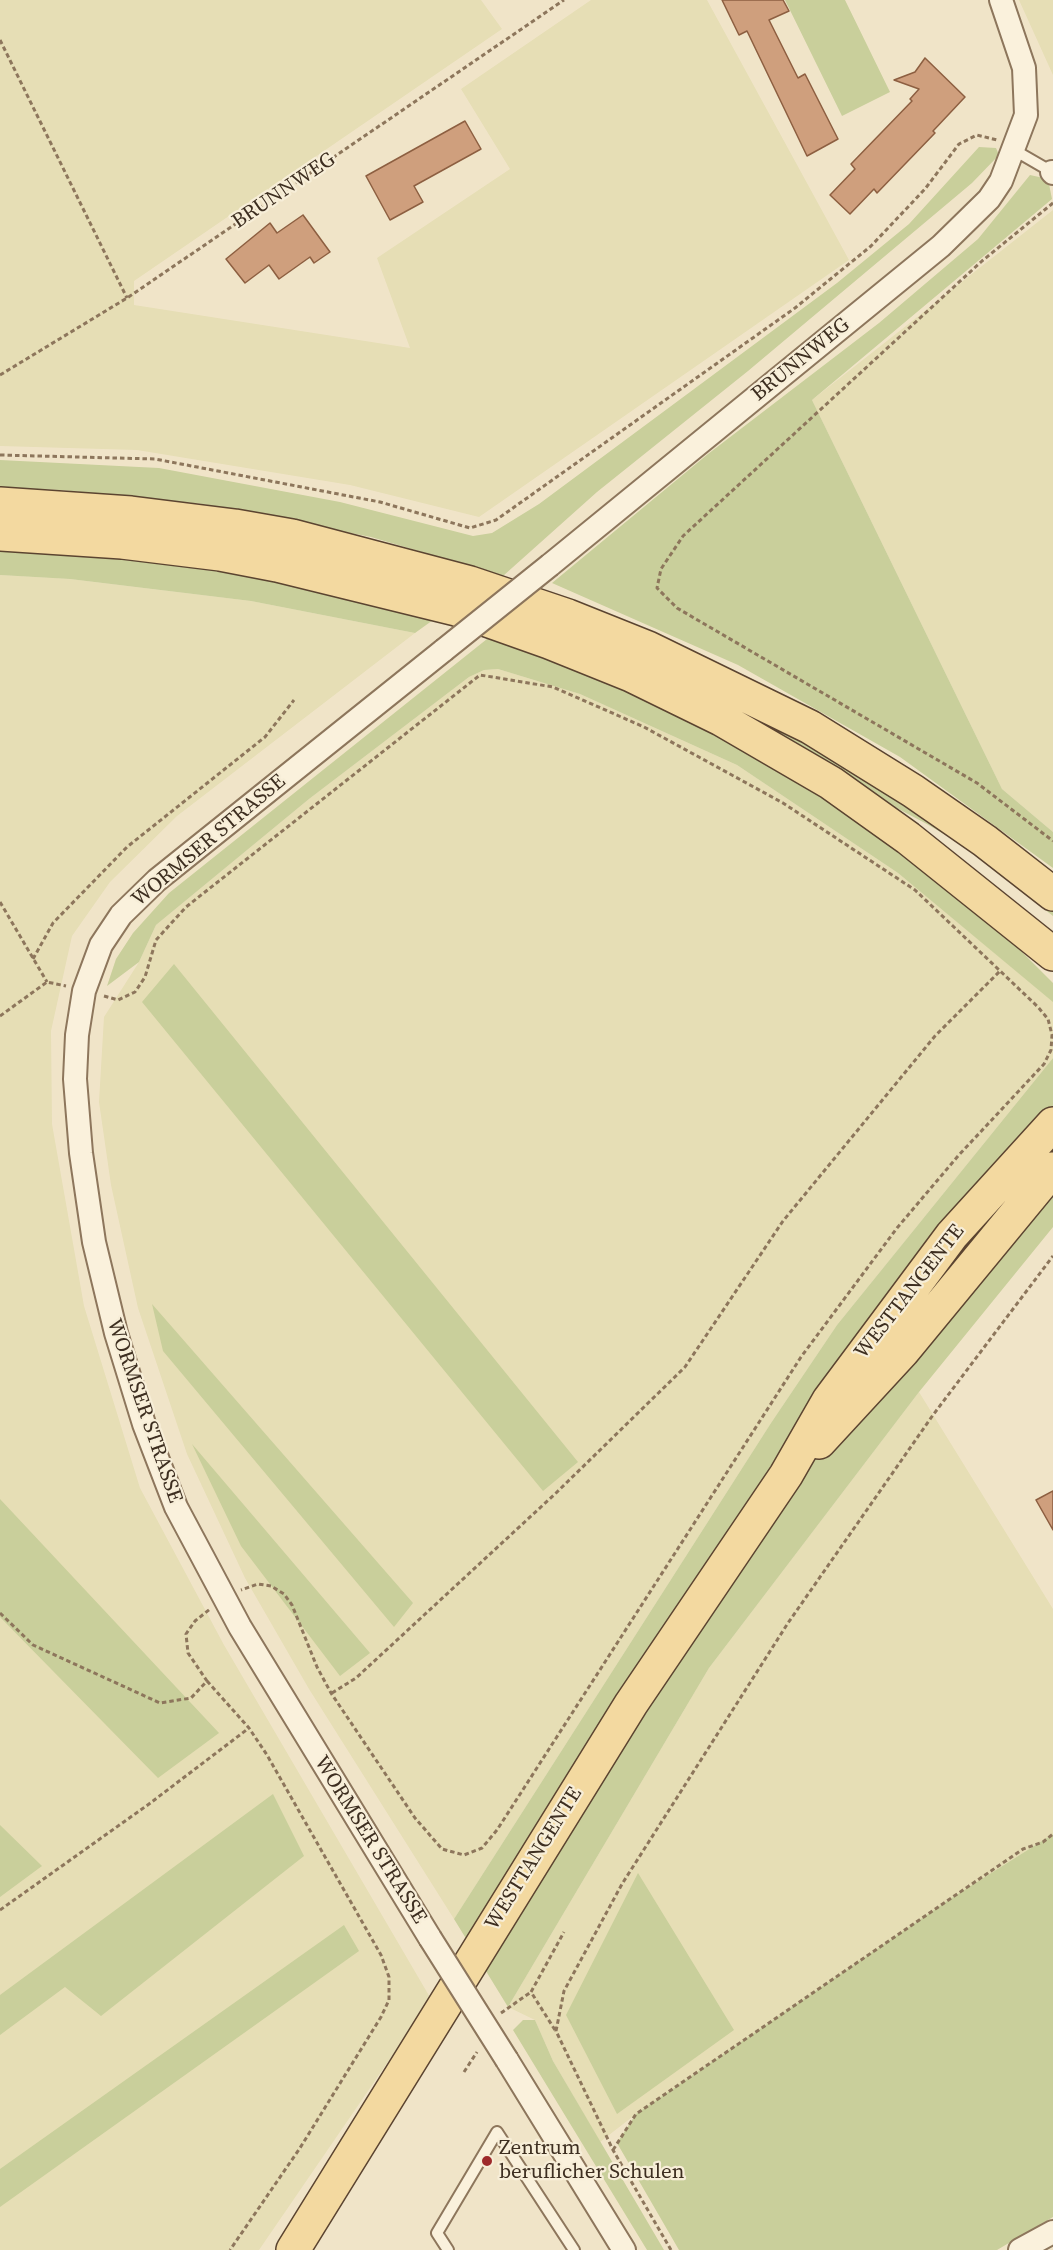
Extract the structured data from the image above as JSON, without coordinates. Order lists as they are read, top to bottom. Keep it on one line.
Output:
{"streets":{"main road":["WESTTANGENTE"],"street":["BRUNNWEG","WORMSER STRASSE"]},"crossings":[["BRUNNWEG","WORMSER STRASSE"]],"places":["Zentrum beruflicher Schulen"]}
